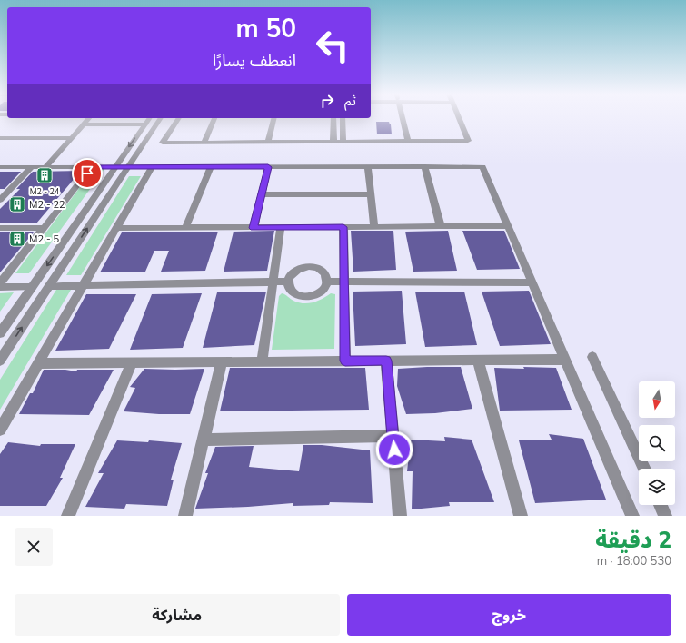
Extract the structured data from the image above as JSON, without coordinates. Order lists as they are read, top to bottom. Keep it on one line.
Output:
{"places":{"building":["M2 - 24","M2 - 22","M2 - 5"]},"north":"bottom","page":{"turn":["50 m","انعطف يسارًا"],"then":"ثم","heading":["2 دقيقة","530 m · 18:00"],"buttons":["خروج","مشاركة"]}}
